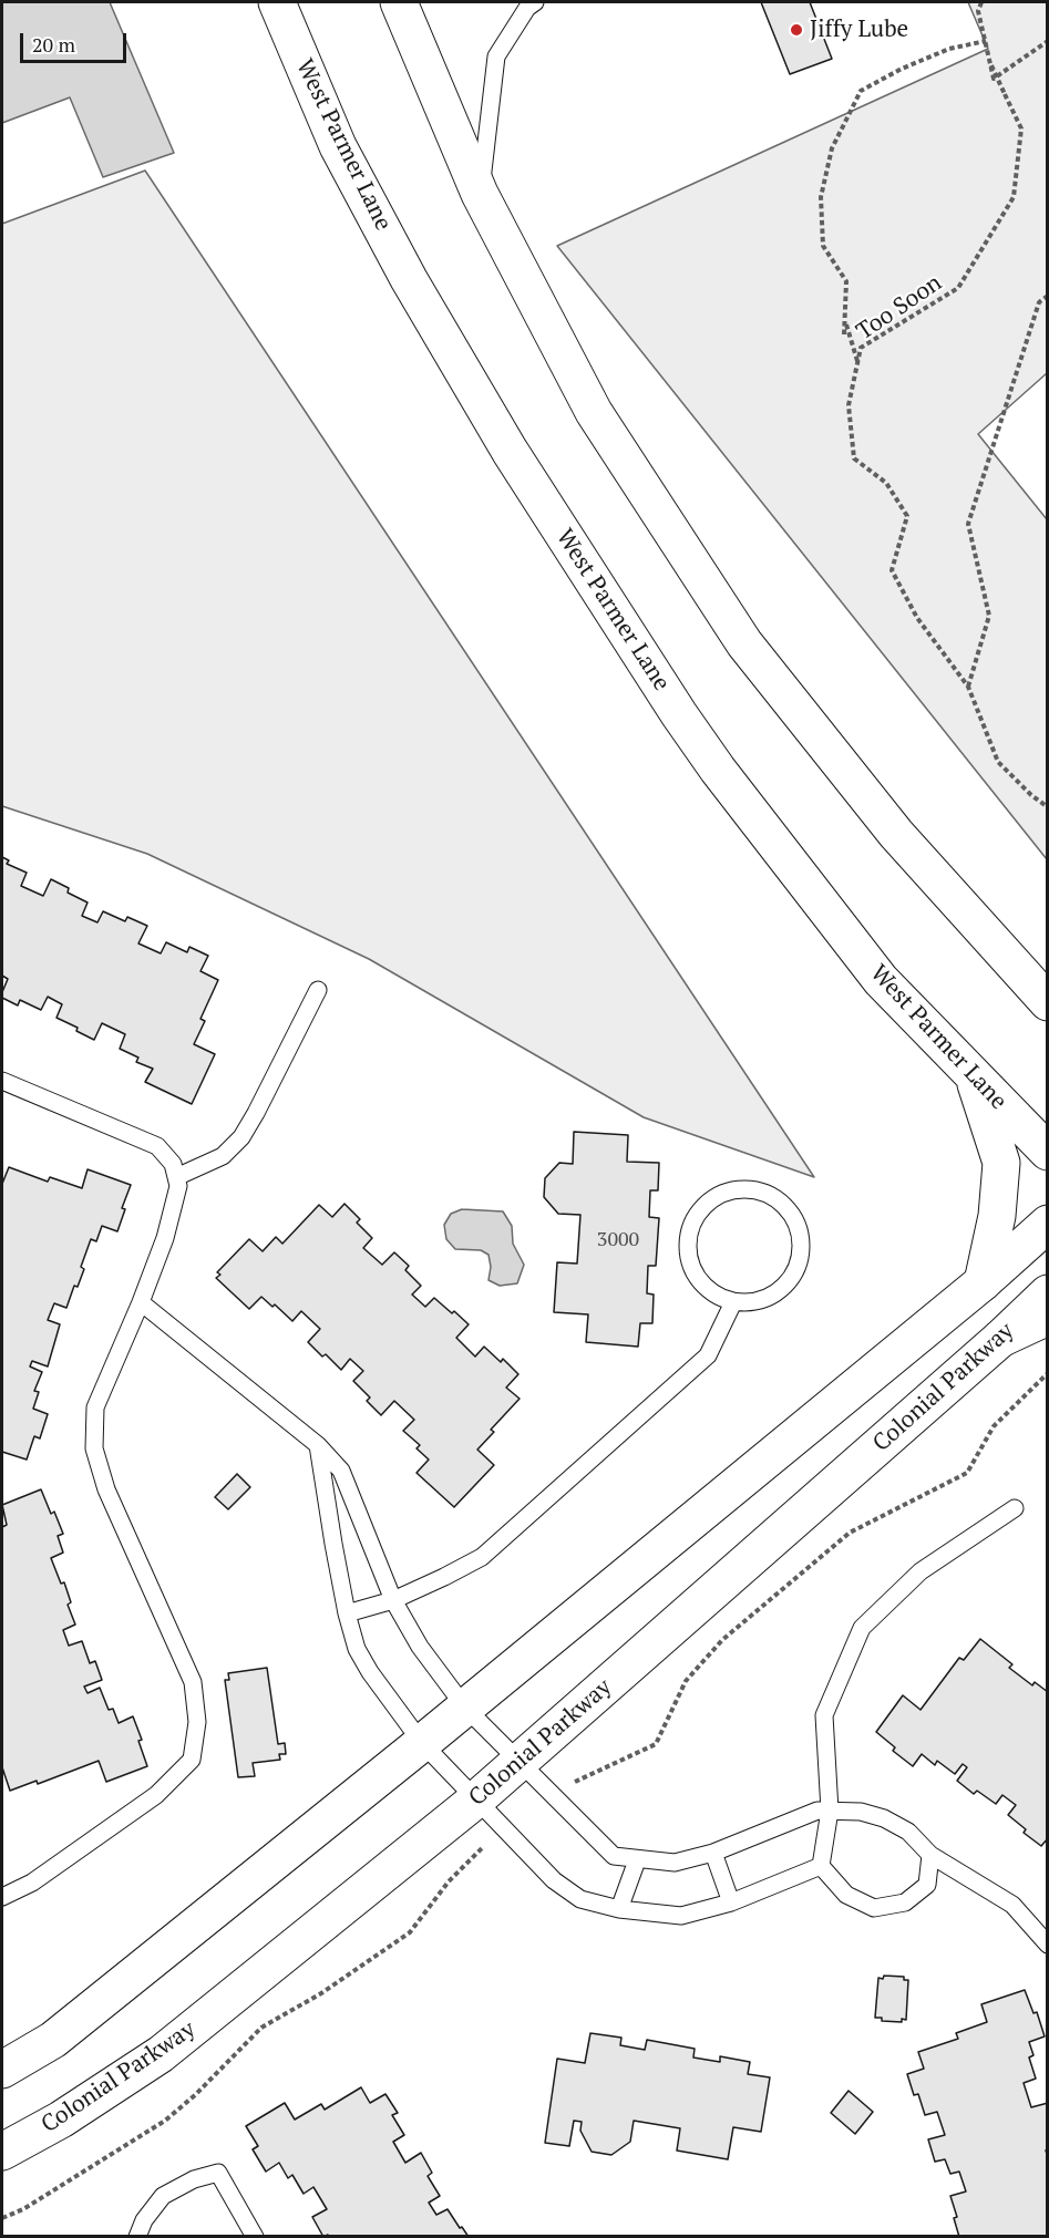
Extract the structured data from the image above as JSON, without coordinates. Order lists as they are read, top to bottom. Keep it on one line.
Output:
{"streets":{"main road":["West Parmer Lane","Colonial Parkway"],"path":["Too Soon"]},"places":["Jiffy Lube"],"house_numbers":["3000"],"scale_bar":"20 m"}
